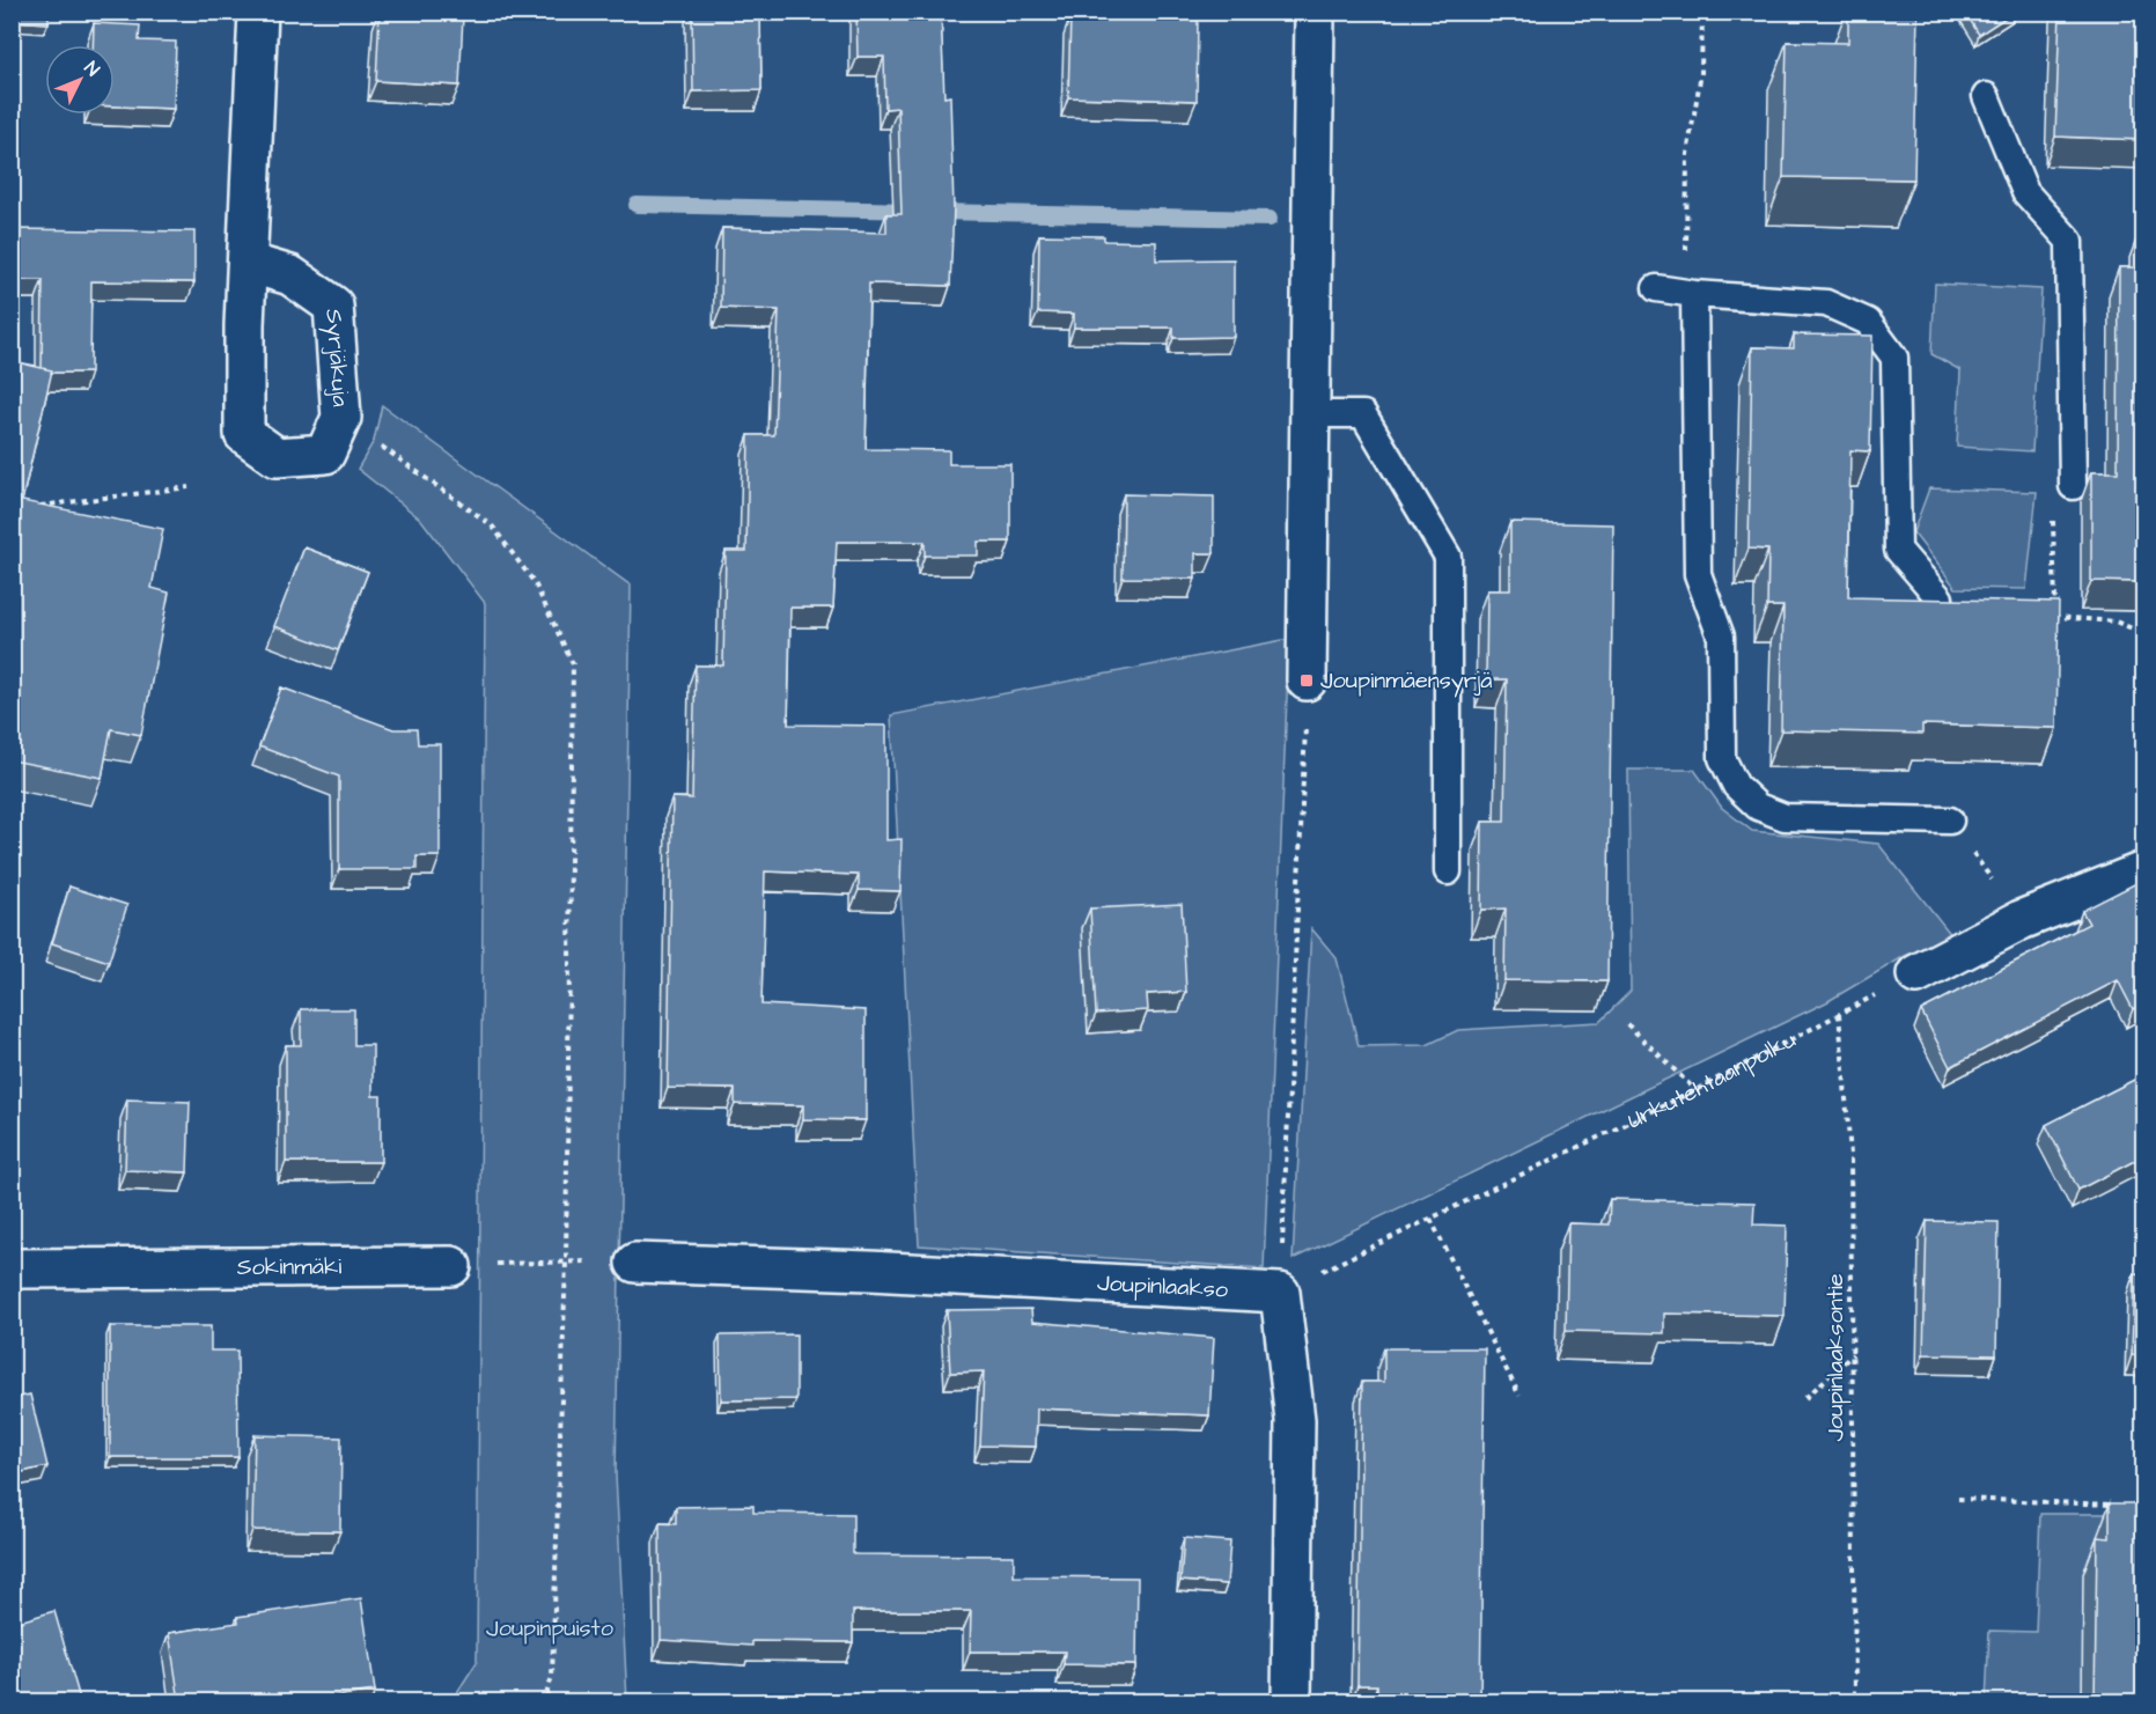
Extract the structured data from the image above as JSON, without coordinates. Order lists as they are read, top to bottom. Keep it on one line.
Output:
{"streets":{"street":["Syrjäkuja","Sokinmäki","Joupinlaakso"],"path":["Urkutehtaanpolku","Joupinlaaksontie"]},"crossings":[["Urkutehtaanpolku","Joupinlaakso"],["Urkutehtaanpolku","Joupinlaaksontie"]],"parks":["Joupinpuisto"],"places":{"transit":["Joupinmäensyrjä"]},"north":"top right"}
